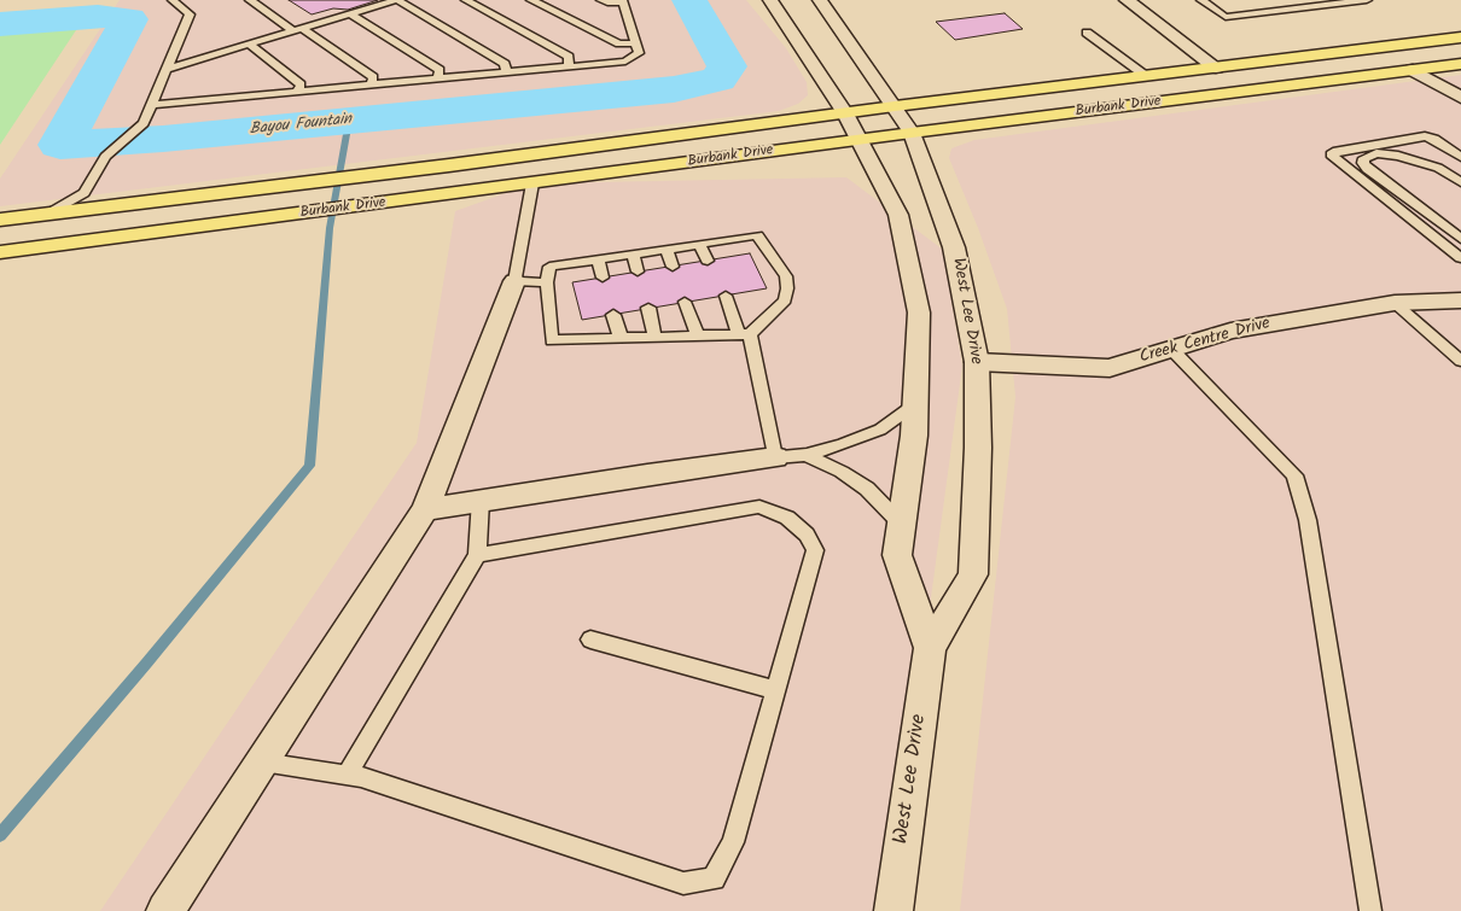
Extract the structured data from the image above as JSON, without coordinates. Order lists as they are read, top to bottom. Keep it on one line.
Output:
{"streets":{"main road":["Burbank Drive","West Lee Drive","Creek Centre Drive"]},"crossings":[["Burbank Drive","West Lee Drive"],["West Lee Drive","Creek Centre Drive"]],"water":["Bayou Fountain"]}
